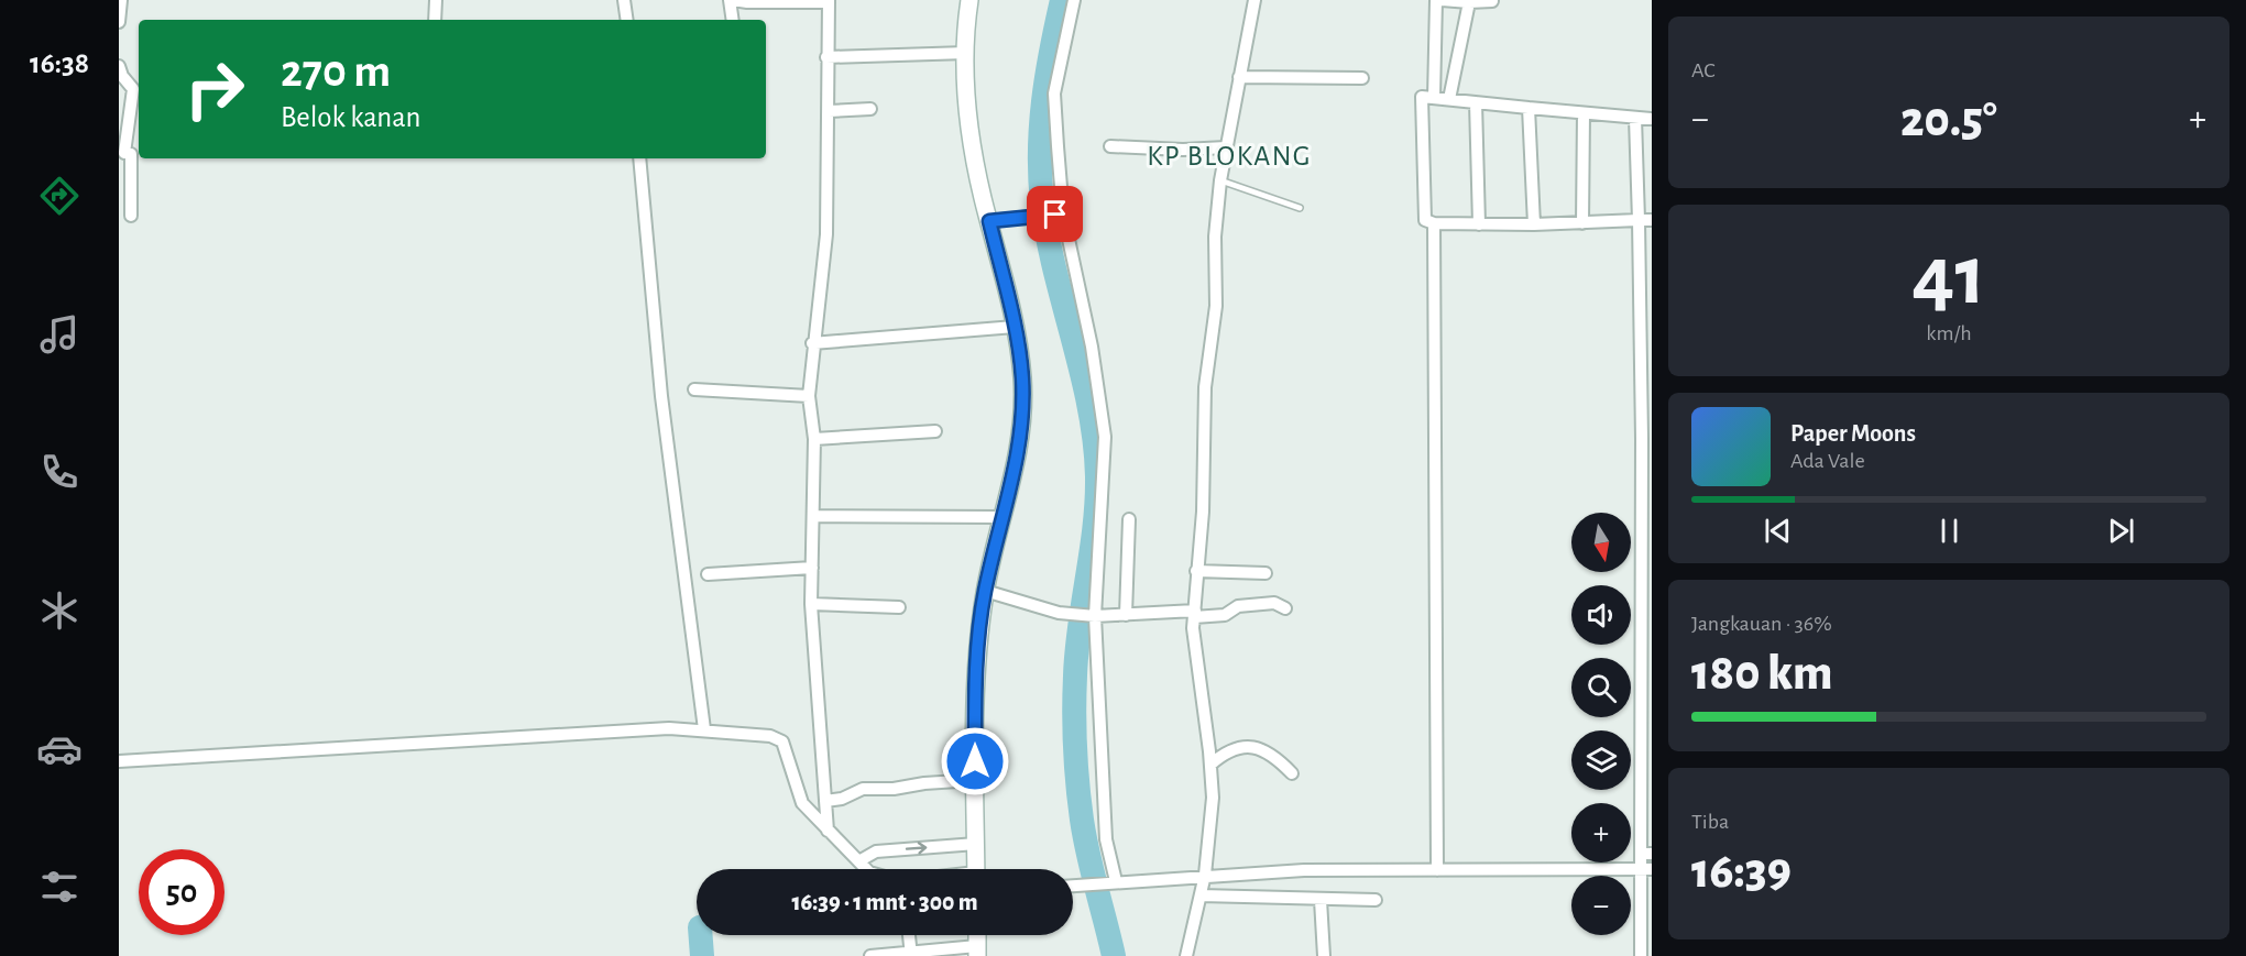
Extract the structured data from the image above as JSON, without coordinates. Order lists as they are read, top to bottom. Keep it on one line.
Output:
{"districts":["KP BLOKANG"],"north":"bottom","page":{"tabs":"16:38","tile":["AC",["41","km/h"],["Jangkauan · 36%","180 km"],["Tiba","16:39"]],"turn":["270 m","Belok kanan"],"heat":["−","20.5°","+"],"song":["Paper Moons","Ada Vale"],"map_buttons":["+","−"],"limit":"50","trip":"16:39 · 1 mnt · 300 m"}}
